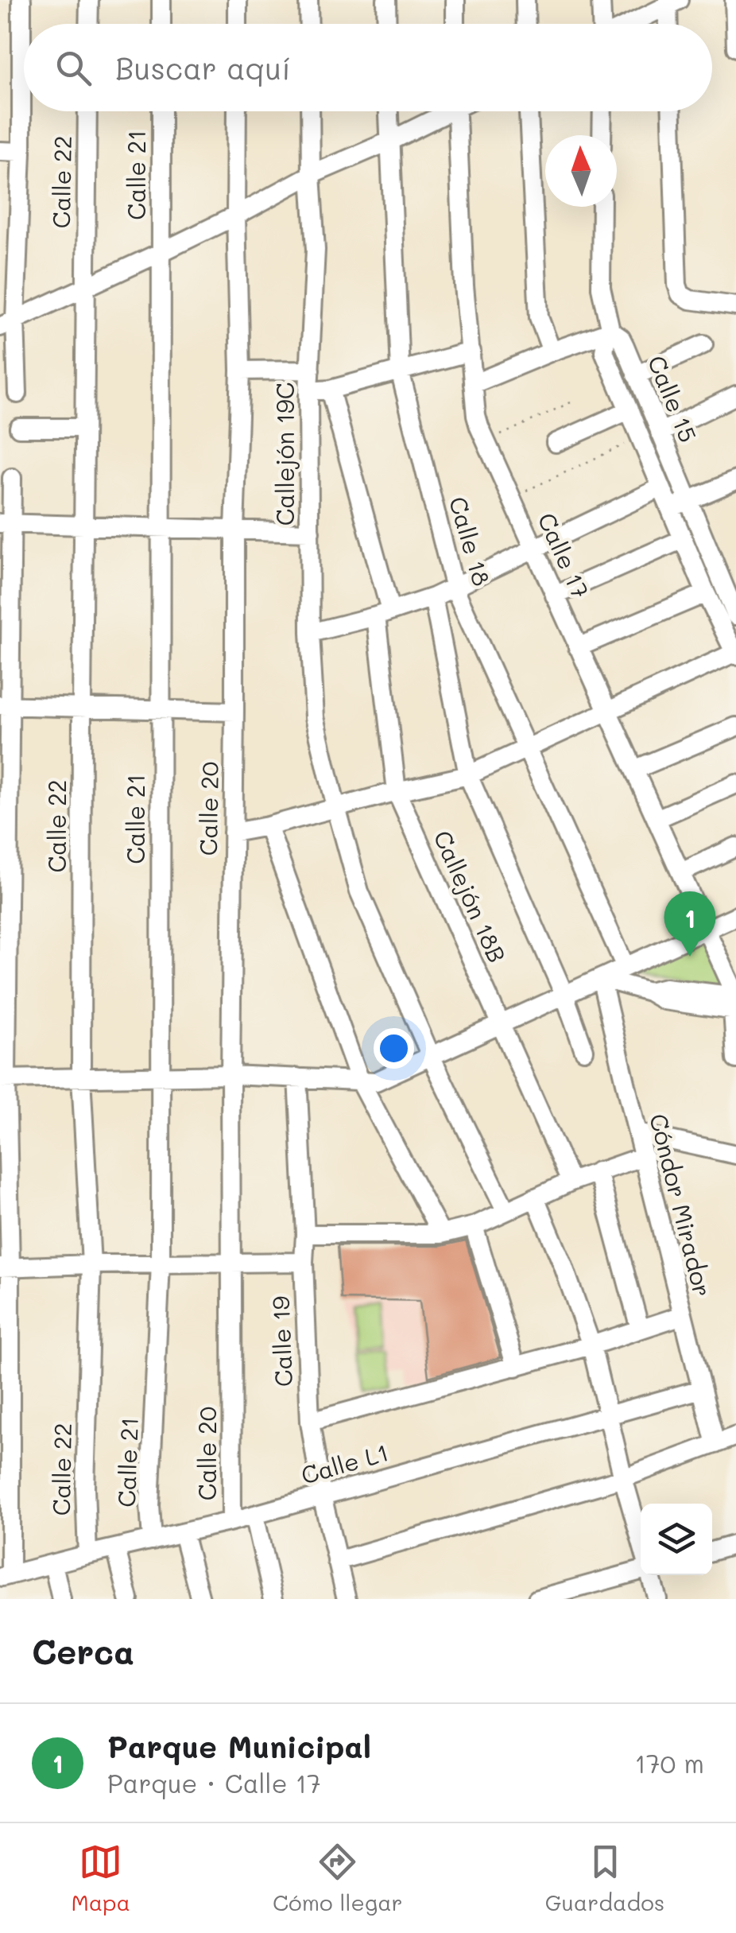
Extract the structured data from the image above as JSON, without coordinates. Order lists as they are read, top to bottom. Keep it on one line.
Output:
{"streets":{"street":["Calle 21","Calle 22","Calle 15","Callejón 19C","Calle 18","Calle 17","Calle 20","Callejón 18B","Cóndor Mirador","Calle 19","Calle L1"]},"crossings":[["Calle 21","Calle L1"],["Calle 22","Calle L1"],["Calle 20","Calle L1"],["Cóndor Mirador","Calle L1"],["Calle 19","Calle L1"]],"north":"top","page":{"search":"Buscar aquí","pins":"1","heading":"Cerca","list":[{"mark":"1","name":"Parque Municipal","note":"Parque · Calle 17","value":"170 m"}],"nav":["Mapa","Cómo llegar","Guardados"]}}
